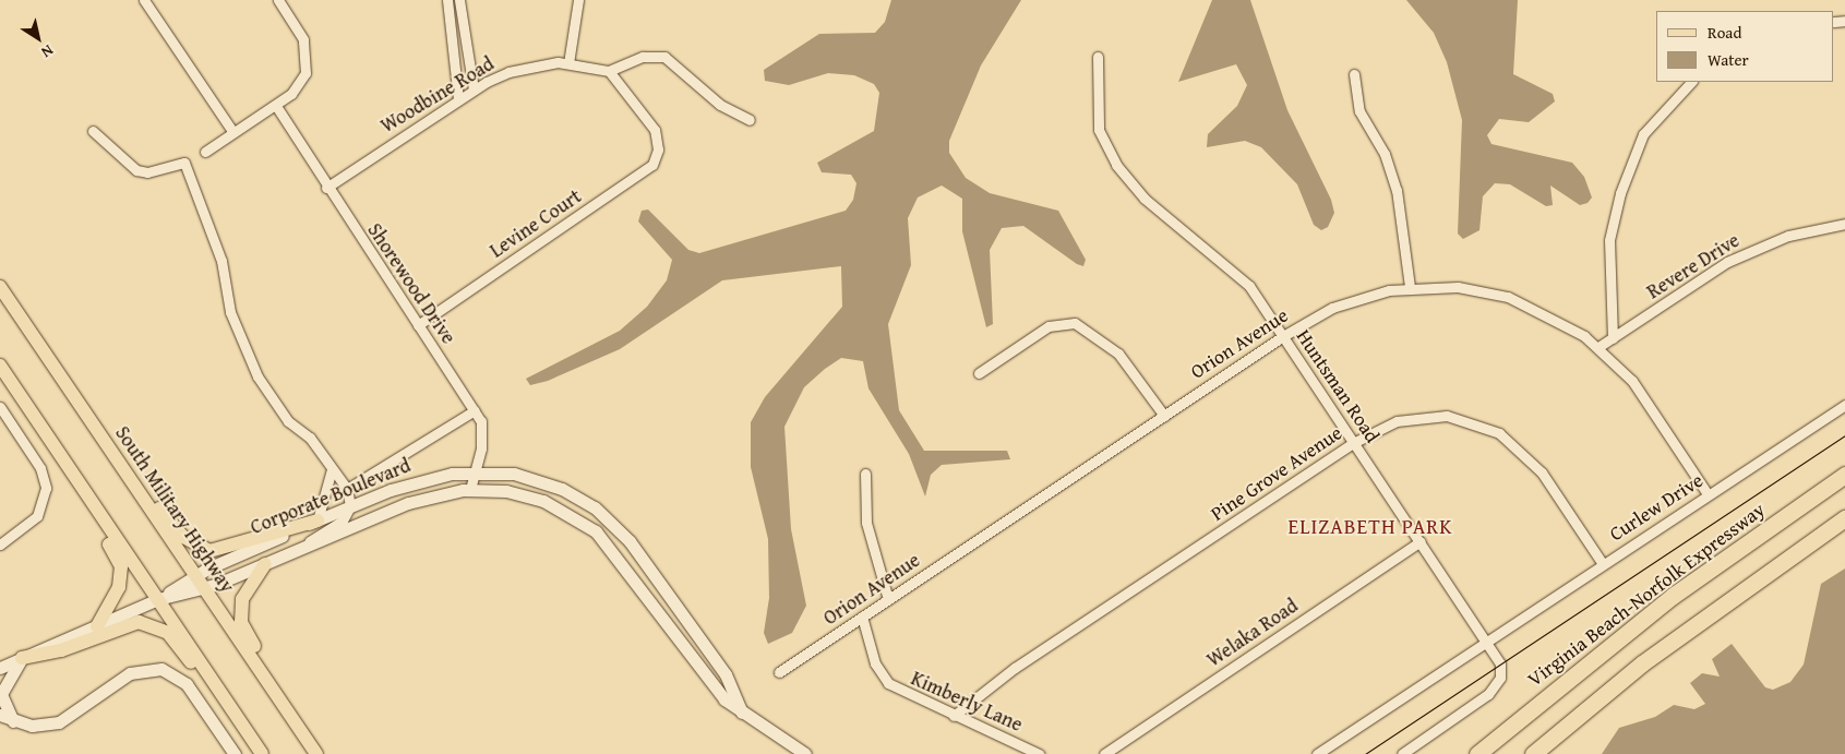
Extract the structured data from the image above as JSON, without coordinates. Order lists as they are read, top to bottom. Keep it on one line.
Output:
{"streets":{"highway":["Virginia Beach-Norfolk Expressway"],"main road":["South Military Highway"],"street":["Woodbine Road","Levine Court","Revere Drive","Shorewood Drive","Orion Avenue","Huntsman Road","Pine Grove Avenue","Corporate Boulevard","Curlew Drive","Welaka Road","Kimberly Lane"]},"crossings":[["Woodbine Road","Levine Court"],["Woodbine Road","Shorewood Drive"],["Levine Court","Shorewood Drive"],["Revere Drive","Orion Avenue"],["Shorewood Drive","Corporate Boulevard"],["Orion Avenue","Huntsman Road"],["Orion Avenue","Curlew Drive"],["Orion Avenue","Kimberly Lane"],["Huntsman Road","Pine Grove Avenue"],["Huntsman Road","Curlew Drive"],["Huntsman Road","Welaka Road"],["Pine Grove Avenue","Curlew Drive"],["Pine Grove Avenue","Kimberly Lane"],["Corporate Boulevard","South Military Highway"]],"districts":["ELIZABETH PARK"],"legend":["Road","Water"],"north":"bottom right"}
